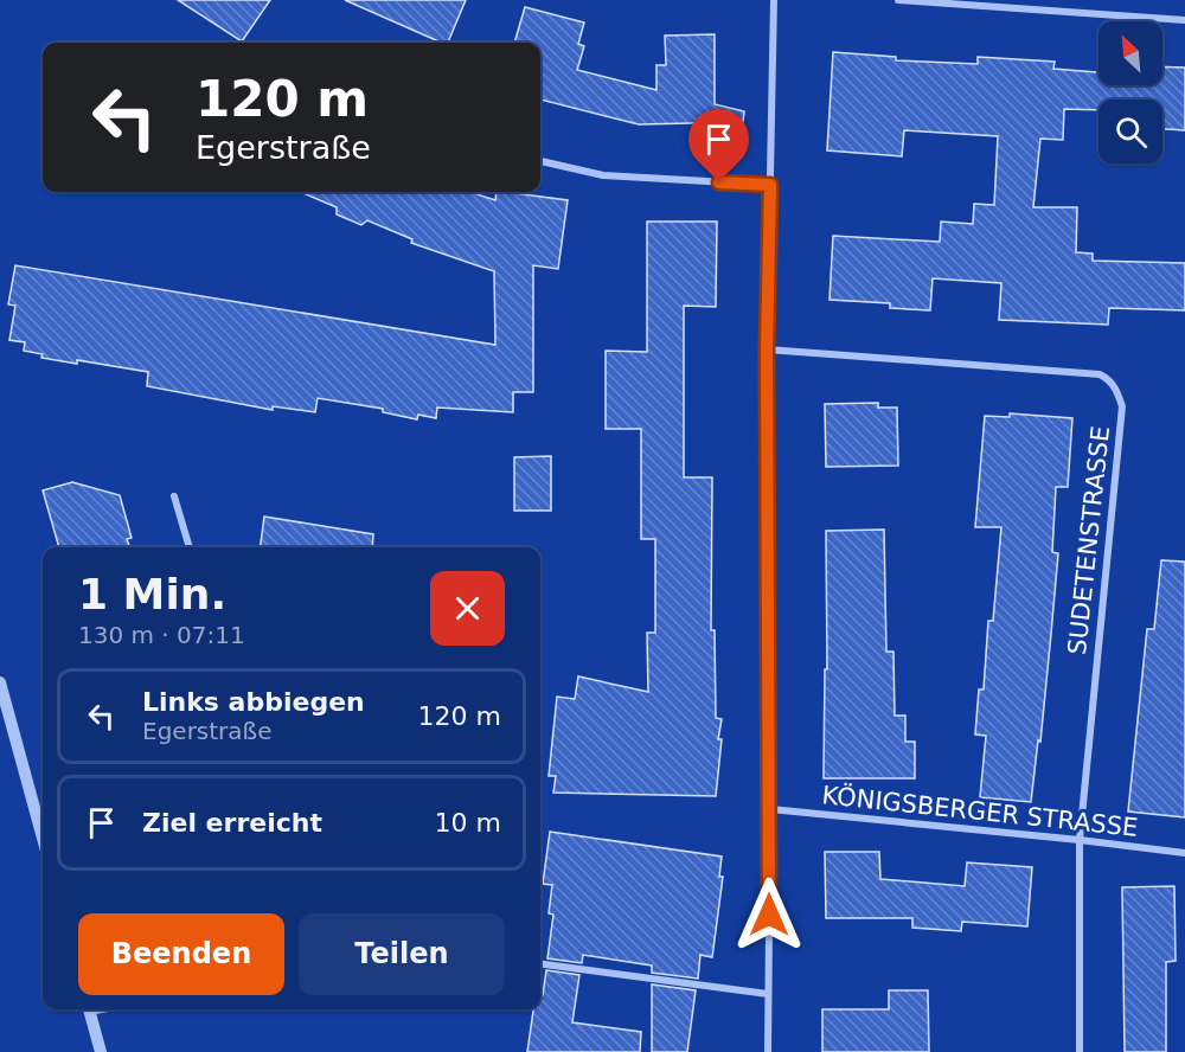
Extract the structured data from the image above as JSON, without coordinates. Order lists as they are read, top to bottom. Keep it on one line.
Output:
{"streets":{"street":["SUDETENSTRASSE","KÖNIGSBERGER STRASSE"]},"crossings":[["SUDETENSTRASSE","KÖNIGSBERGER STRASSE"]],"north":"top left","page":{"turn":["120 m","Egerstraße"],"heading":["1 Min.","130 m · 07:11"],"list":[{"name":"Links abbiegen","note":"Egerstraße","value":"120 m"},{"name":"Ziel erreicht","value":"10 m"}],"buttons":["Beenden","Teilen"]}}
